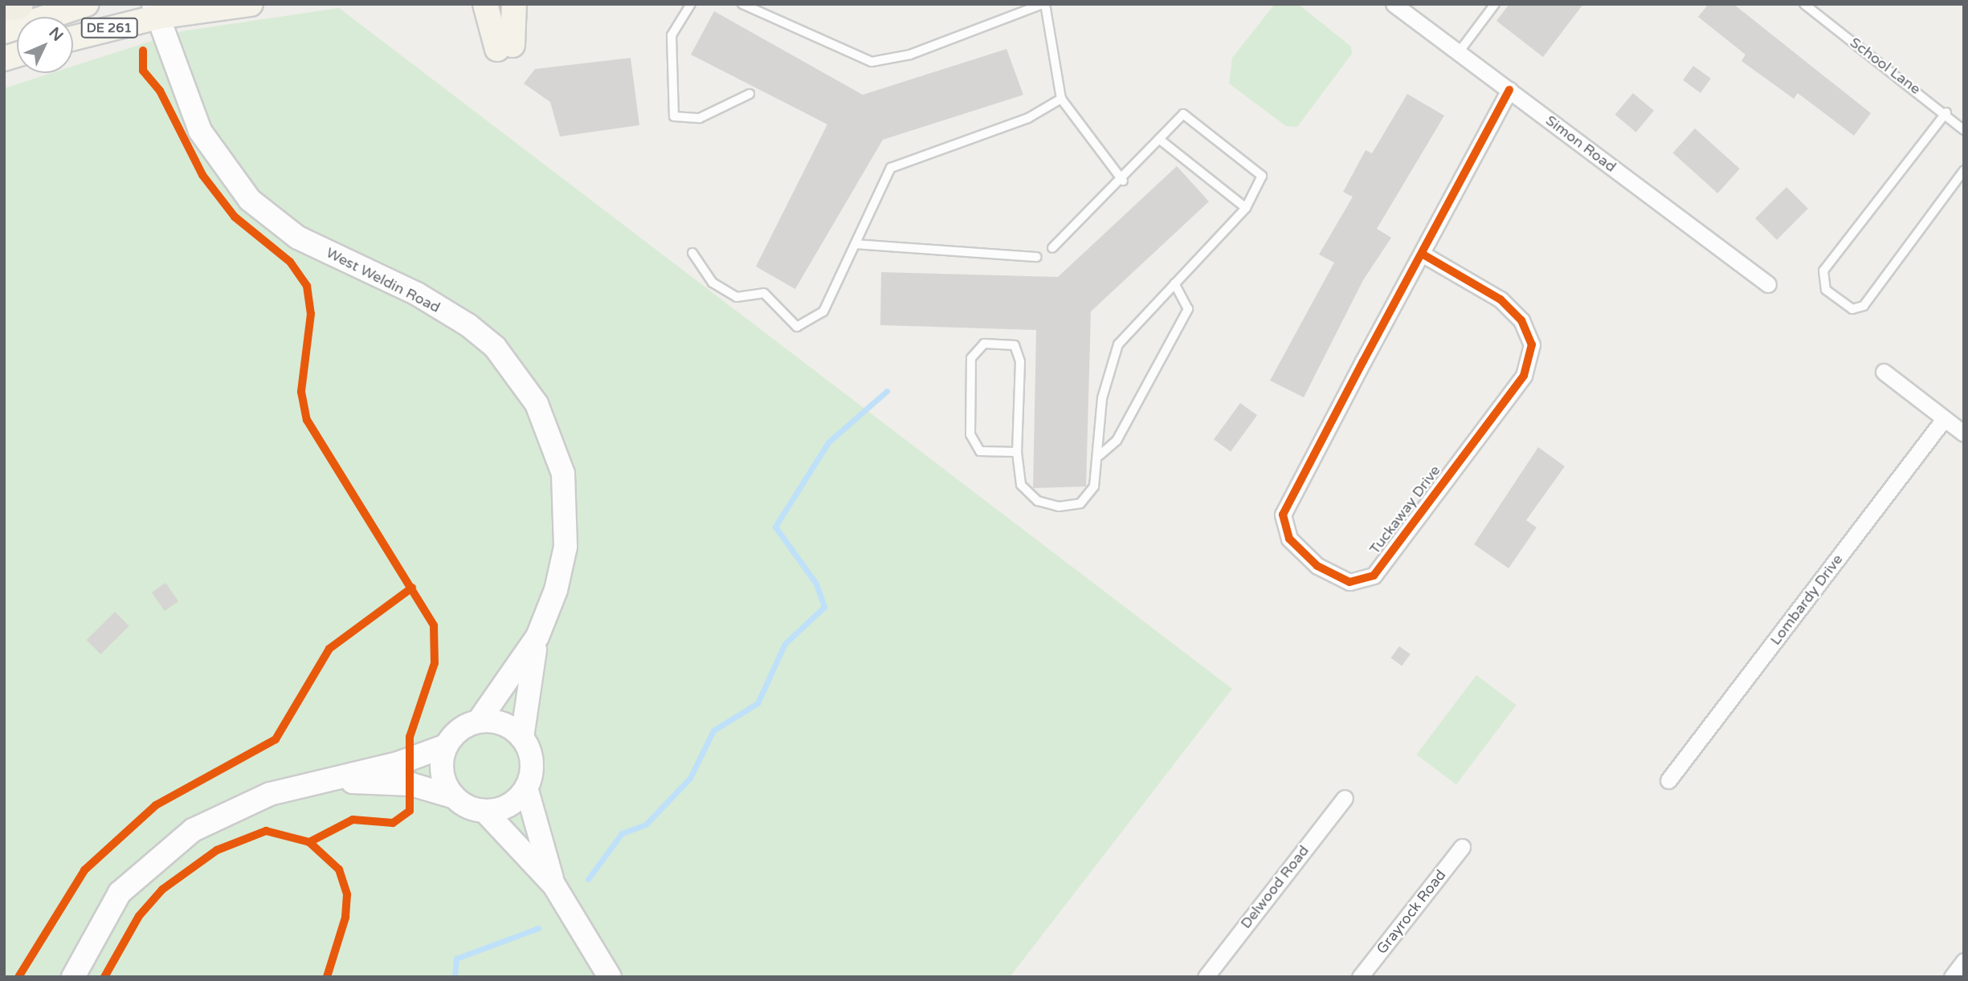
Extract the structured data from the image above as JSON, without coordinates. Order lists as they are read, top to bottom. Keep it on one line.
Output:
{"streets":{"main road":["DE 261"],"street":["Simon Road","West Weldin Road","Tuckaway Drive","Lombardy Drive","Delwood Road","Grayrock Road"],"lane":["School Lane"]},"crossings":[["DE 261","West Weldin Road"],["Simon Road","Tuckaway Drive"]],"north":"top right"}
